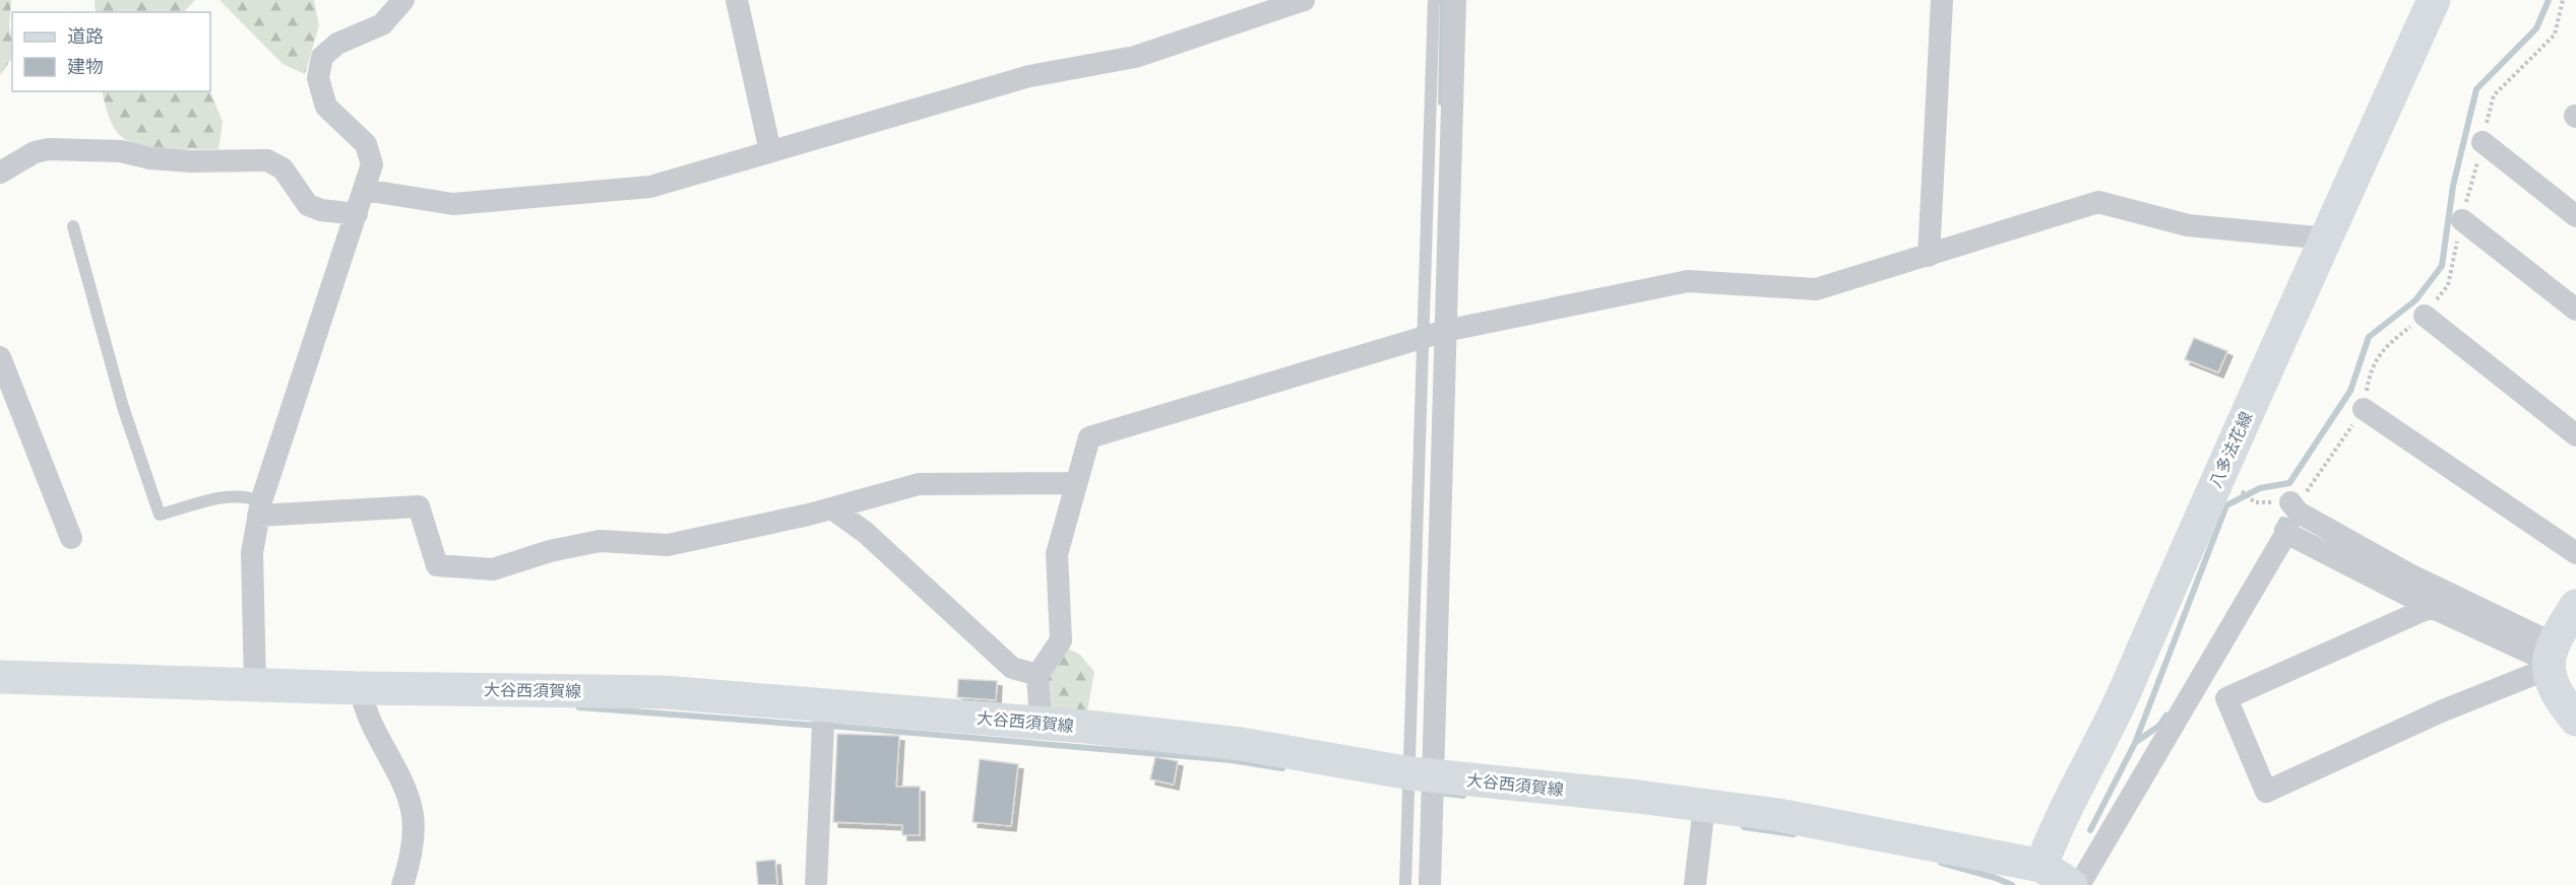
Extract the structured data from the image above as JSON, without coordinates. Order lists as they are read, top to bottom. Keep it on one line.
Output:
{"streets":{"main road":["八多法花線","大谷西須賀線"]},"crossings":[["八多法花線","大谷西須賀線"]],"legend":["道路","建物"]}
